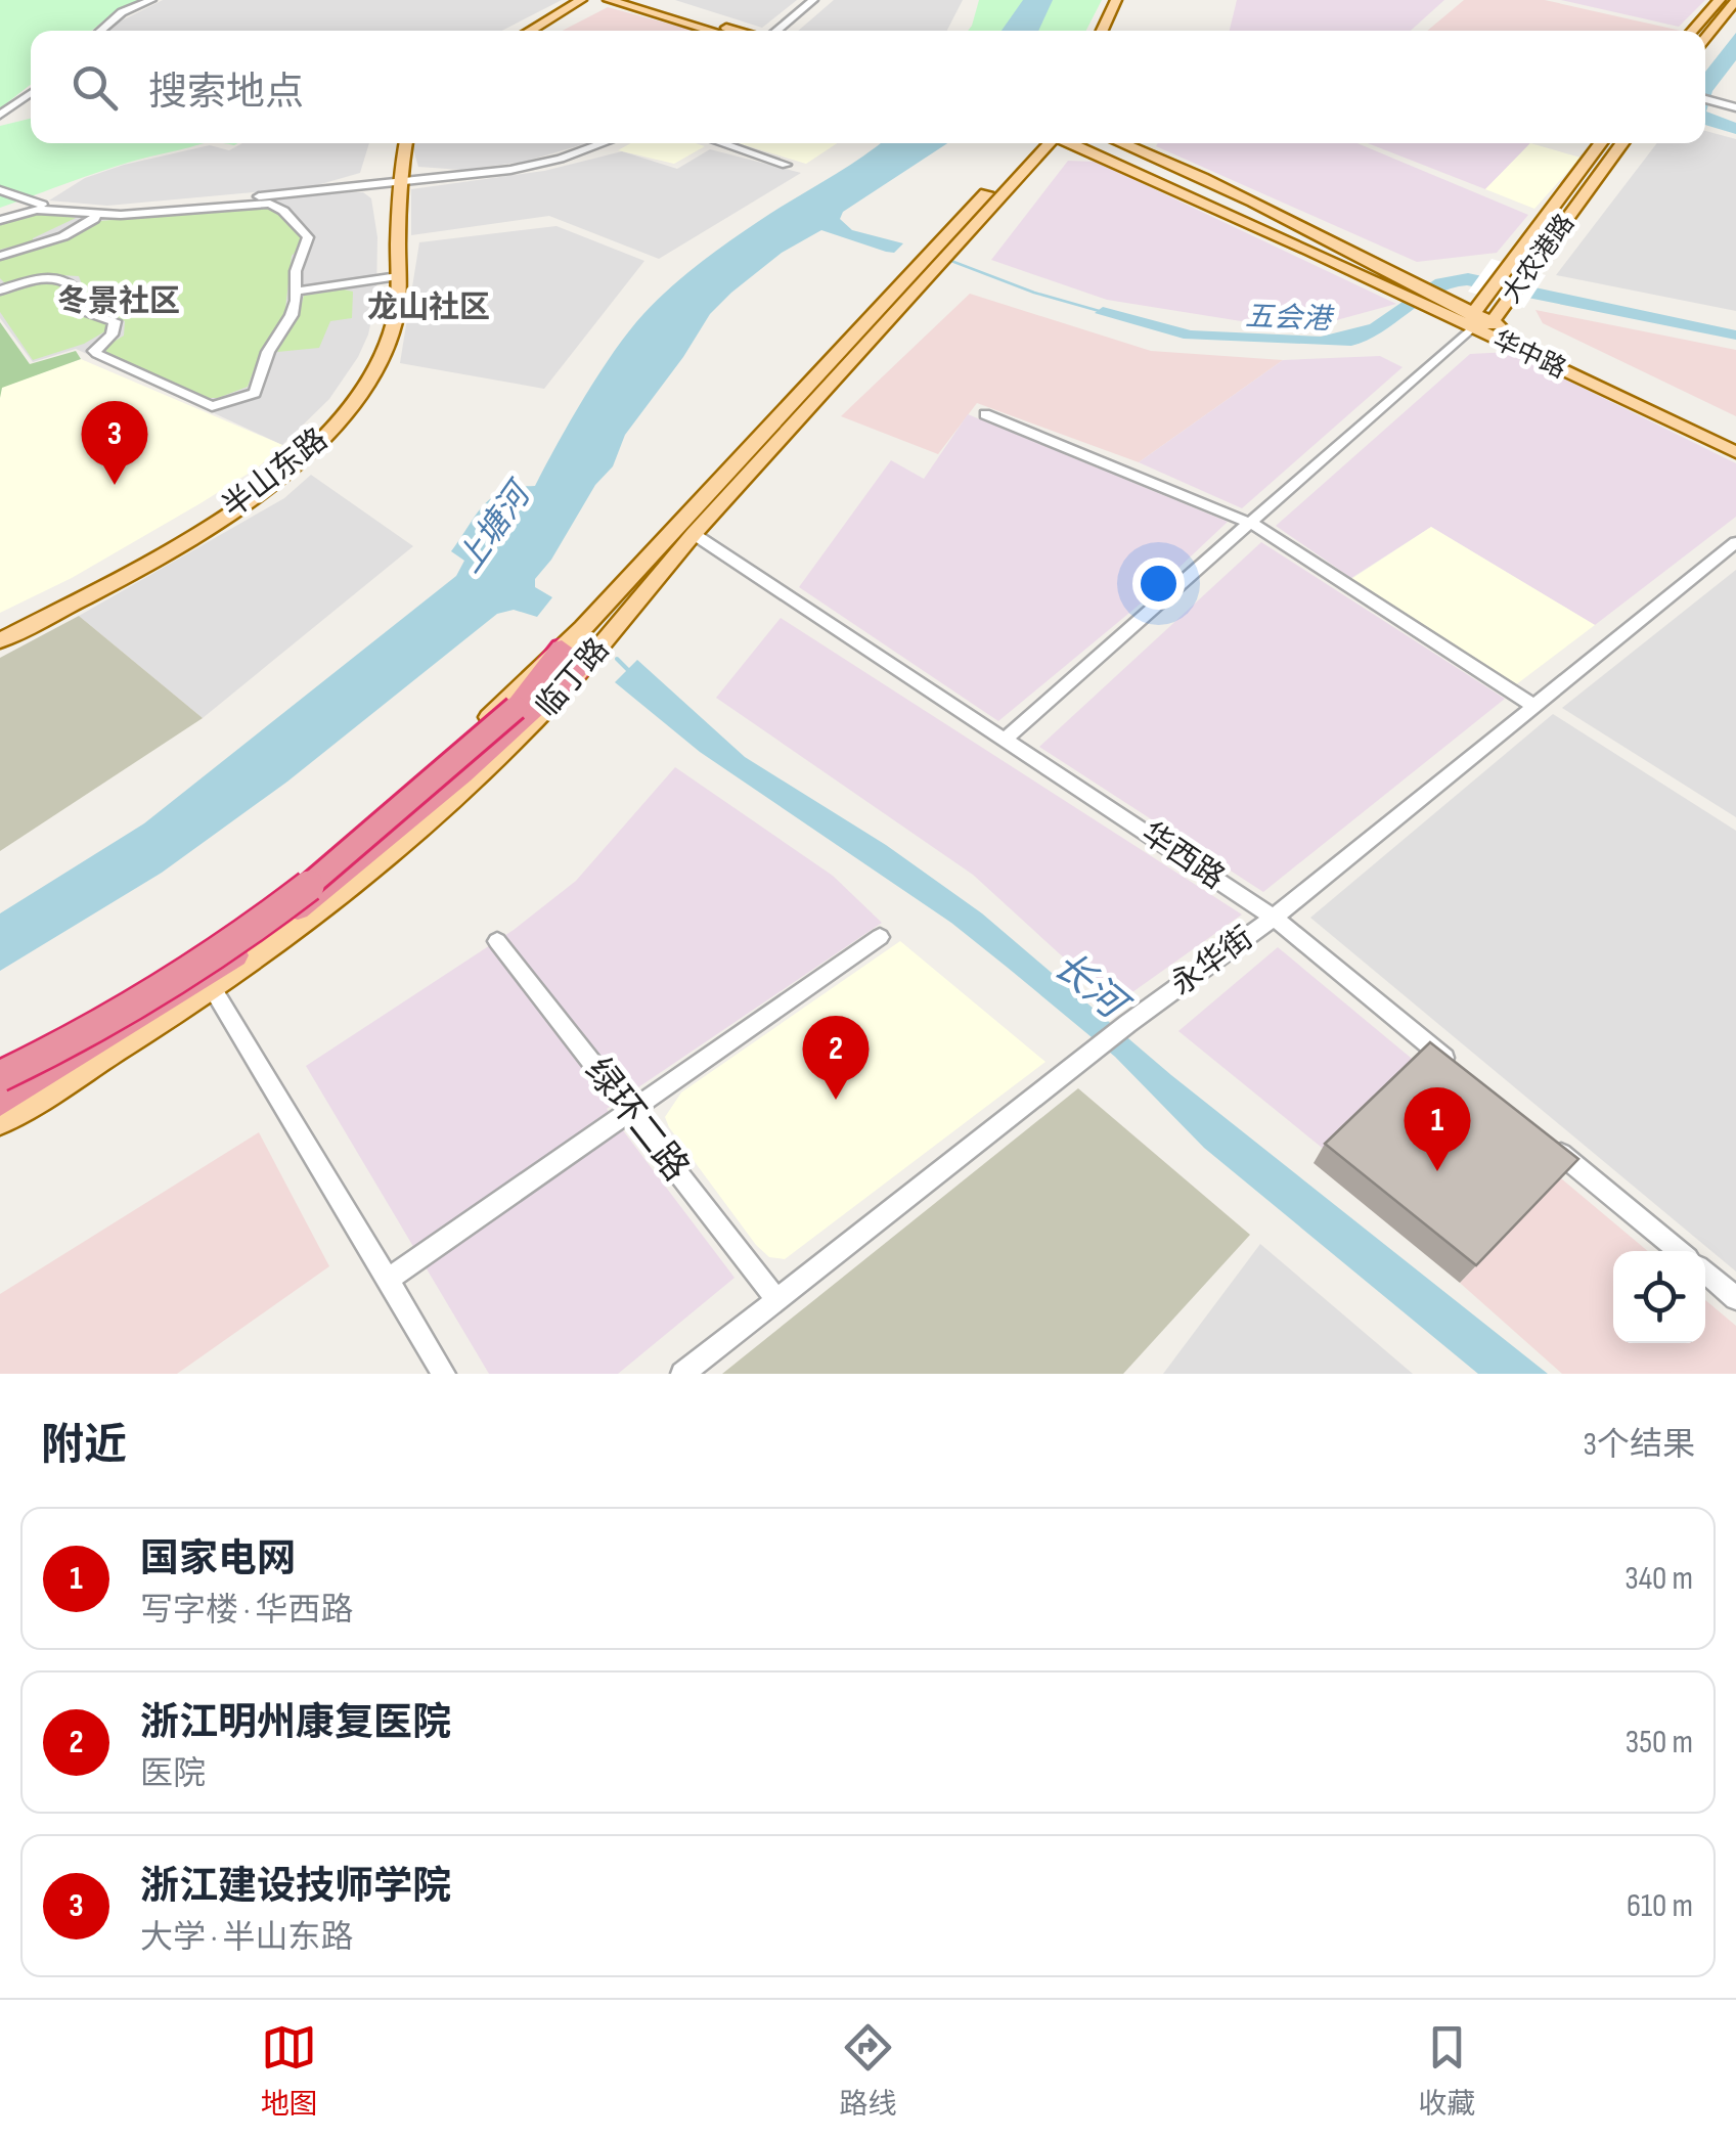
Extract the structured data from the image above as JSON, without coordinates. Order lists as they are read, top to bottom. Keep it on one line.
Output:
{"streets":{"main road":["大农港路","华中路","半山东路","临丁路"],"street":["华西路","永华街","绿环二路"]},"crossings":[["大农港路","华中路"],["临丁路","华西路"],["华西路","永华街"],["永华街","绿环二路"]],"districts":["冬景社区","龙山社区"],"water":["五会港","上塘河","长河"],"page":{"search":"搜索地点","pins":["3","2","1"],"heading":["附近","3个结果"],"list":[{"mark":"1","name":"国家电网","note":"写字楼 · 华西路","value":"340 m"},{"mark":"2","name":"浙江明州康复医院","note":"医院","value":"350 m"},{"mark":"3","name":"浙江建设技师学院","note":"大学 · 半山东路","value":"610 m"}],"nav":["地图","路线","收藏"]}}
